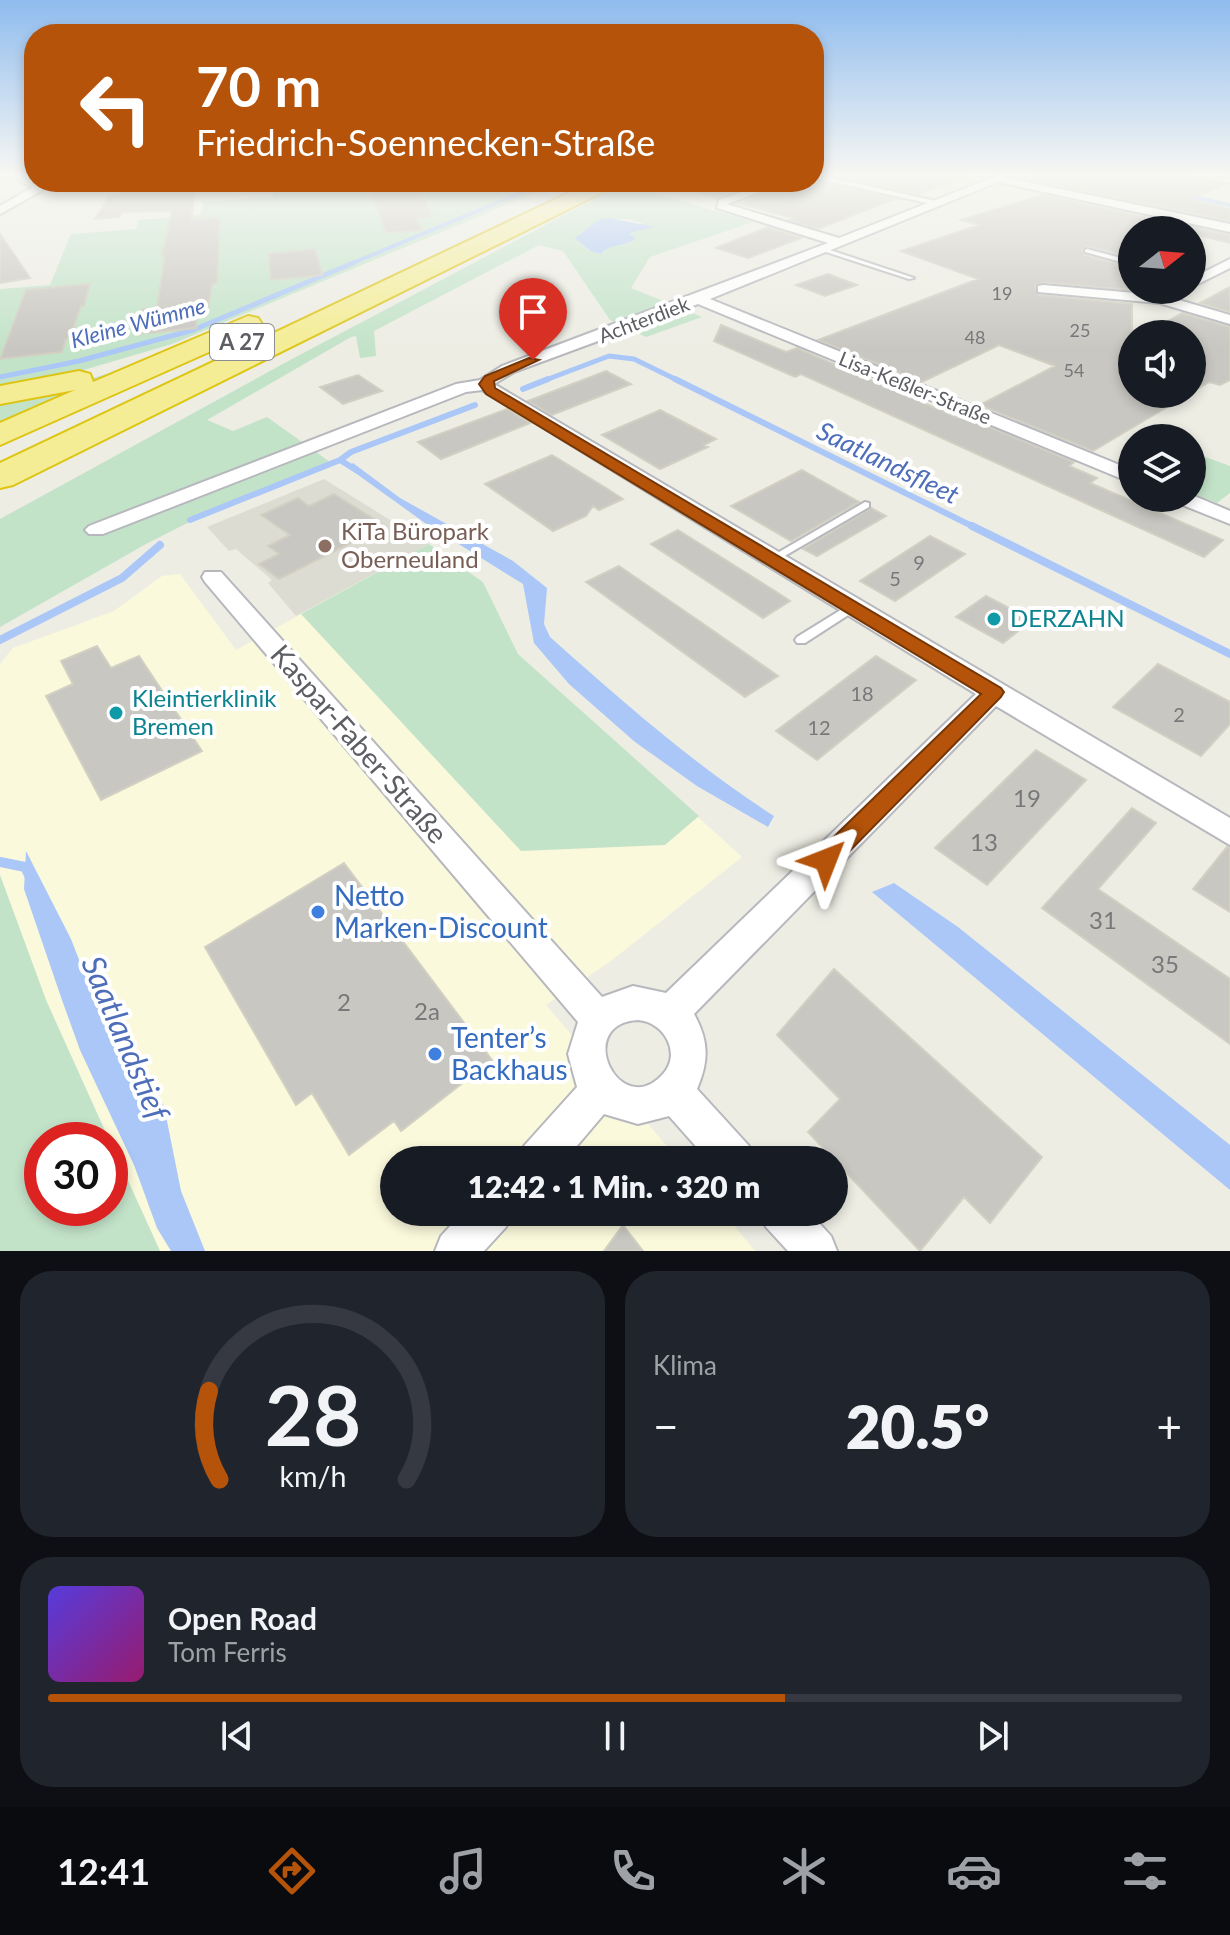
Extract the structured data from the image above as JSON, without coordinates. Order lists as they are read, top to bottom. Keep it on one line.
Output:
{"streets":{"highway":["A 27"],"street":["Achterdiek","Lisa-Keßler-Straße","Kaspar-Faber-Straße"]},"crossings":[["Achterdiek","Lisa-Keßler-Straße"]],"water":["Kleine Wümme","Saatlandsfleet","Saatlandstief"],"places":["KiTa Büropark Oberneuland","DERZAHN","Kleintierklinik Bremen","Netto Marken-Discount","Tenter’s Backhaus"],"house_numbers":["19","25","48","54","9","5","18","2","12","19","13","31","35","2","2a"],"north":"right","page":{"turn":["70 m","Friedrich-Soennecken-Straße"],"limit":"30","trip":"12:42 · 1 Min. · 320 m","tile":"Klima","heat":["−","20.5°","+"],"song":["Open Road","Tom Ferris"],"tabs":"12:41","gauge":["28","km/h"]}}
